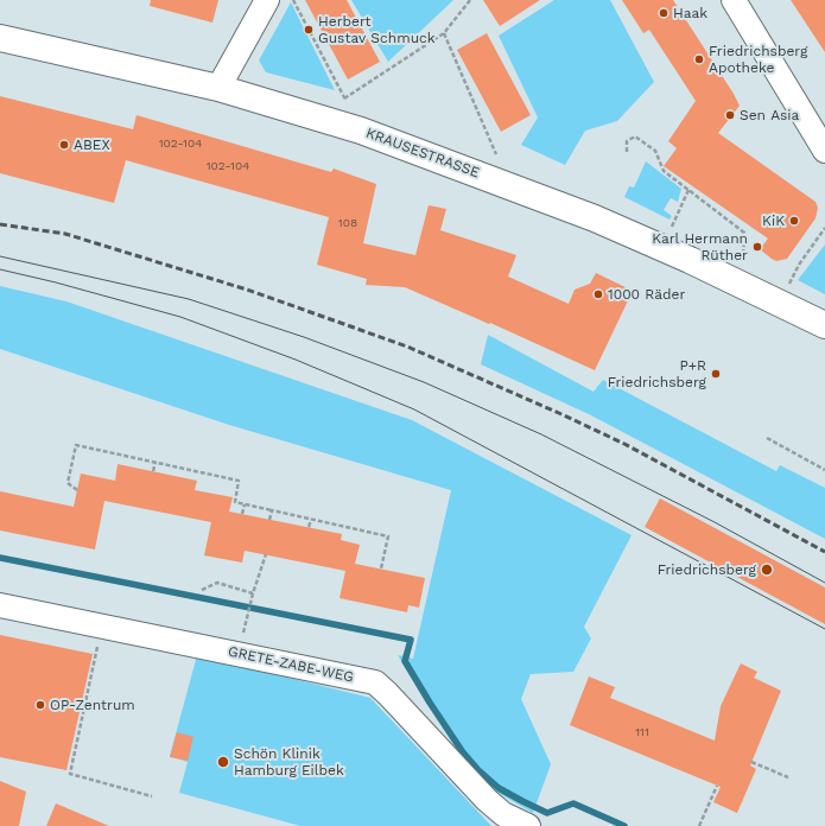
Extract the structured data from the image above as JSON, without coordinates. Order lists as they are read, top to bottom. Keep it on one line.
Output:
{"streets":{"main road":["KRAUSESTRASSE"],"street":["GRETE-ZABE-WEG"]},"places":["Haak","Herbert Gustav Schmuck","Friedrichsberg Apotheke","Sen Asia","ABEX","KiK","Karl Hermann Rüther","1000 Räder","P+R Friedrichsberg","Friedrichsberg","OP-Zentrum","Schön Klinik Hamburg Eilbek"],"house_numbers":["102-104","102-104","108","111"]}
